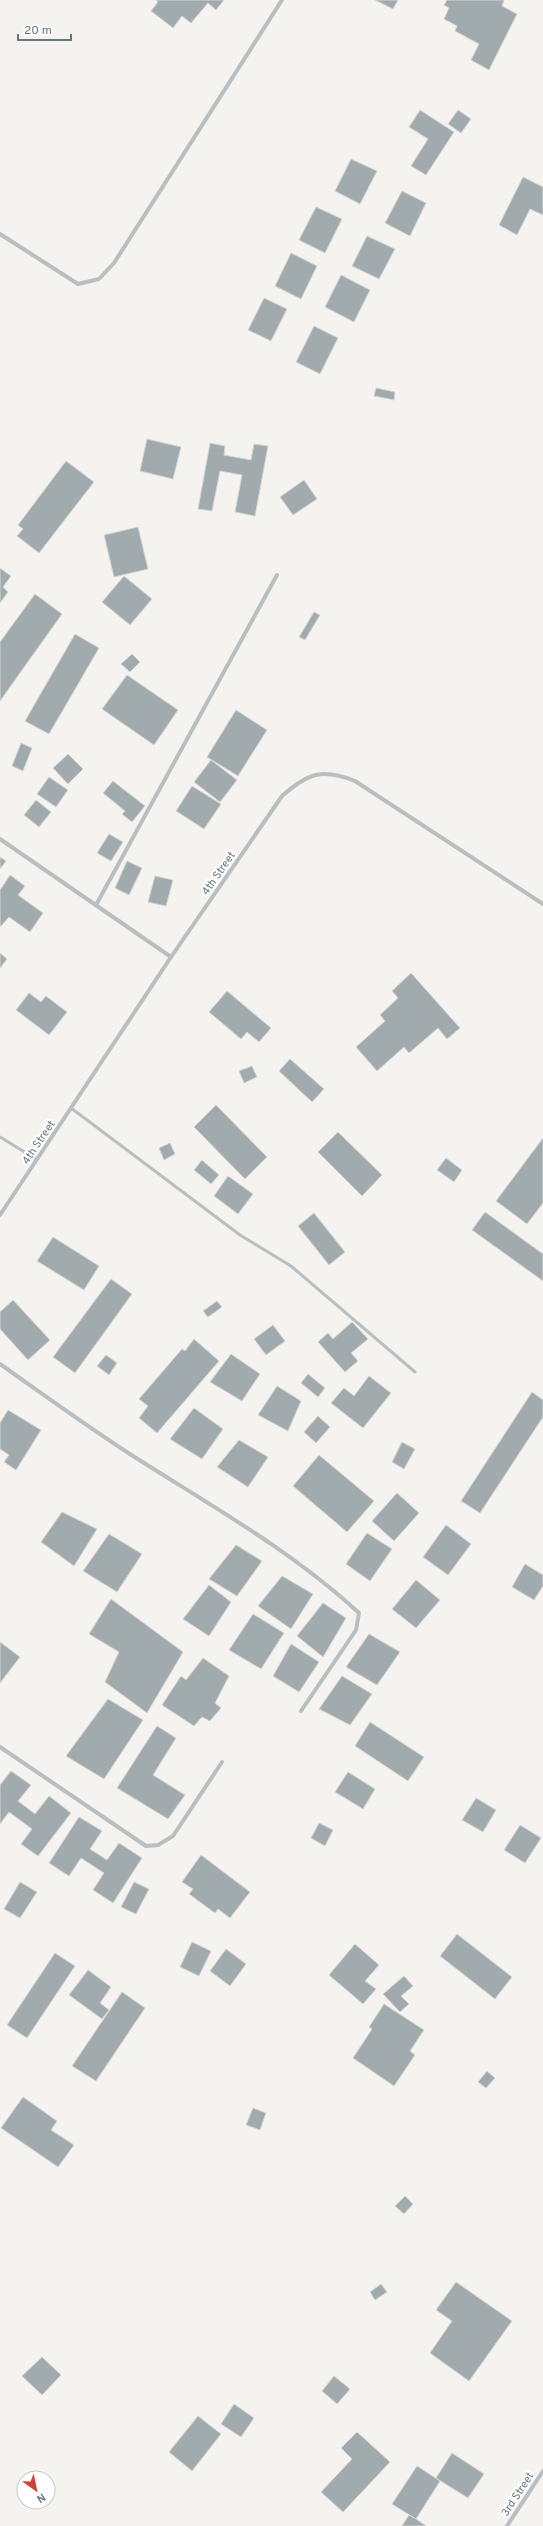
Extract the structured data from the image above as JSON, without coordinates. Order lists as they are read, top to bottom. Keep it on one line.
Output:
{"streets":{"street":["4th Street","3rd Street"]},"scale_bar":"20 m","north":"bottom right"}
